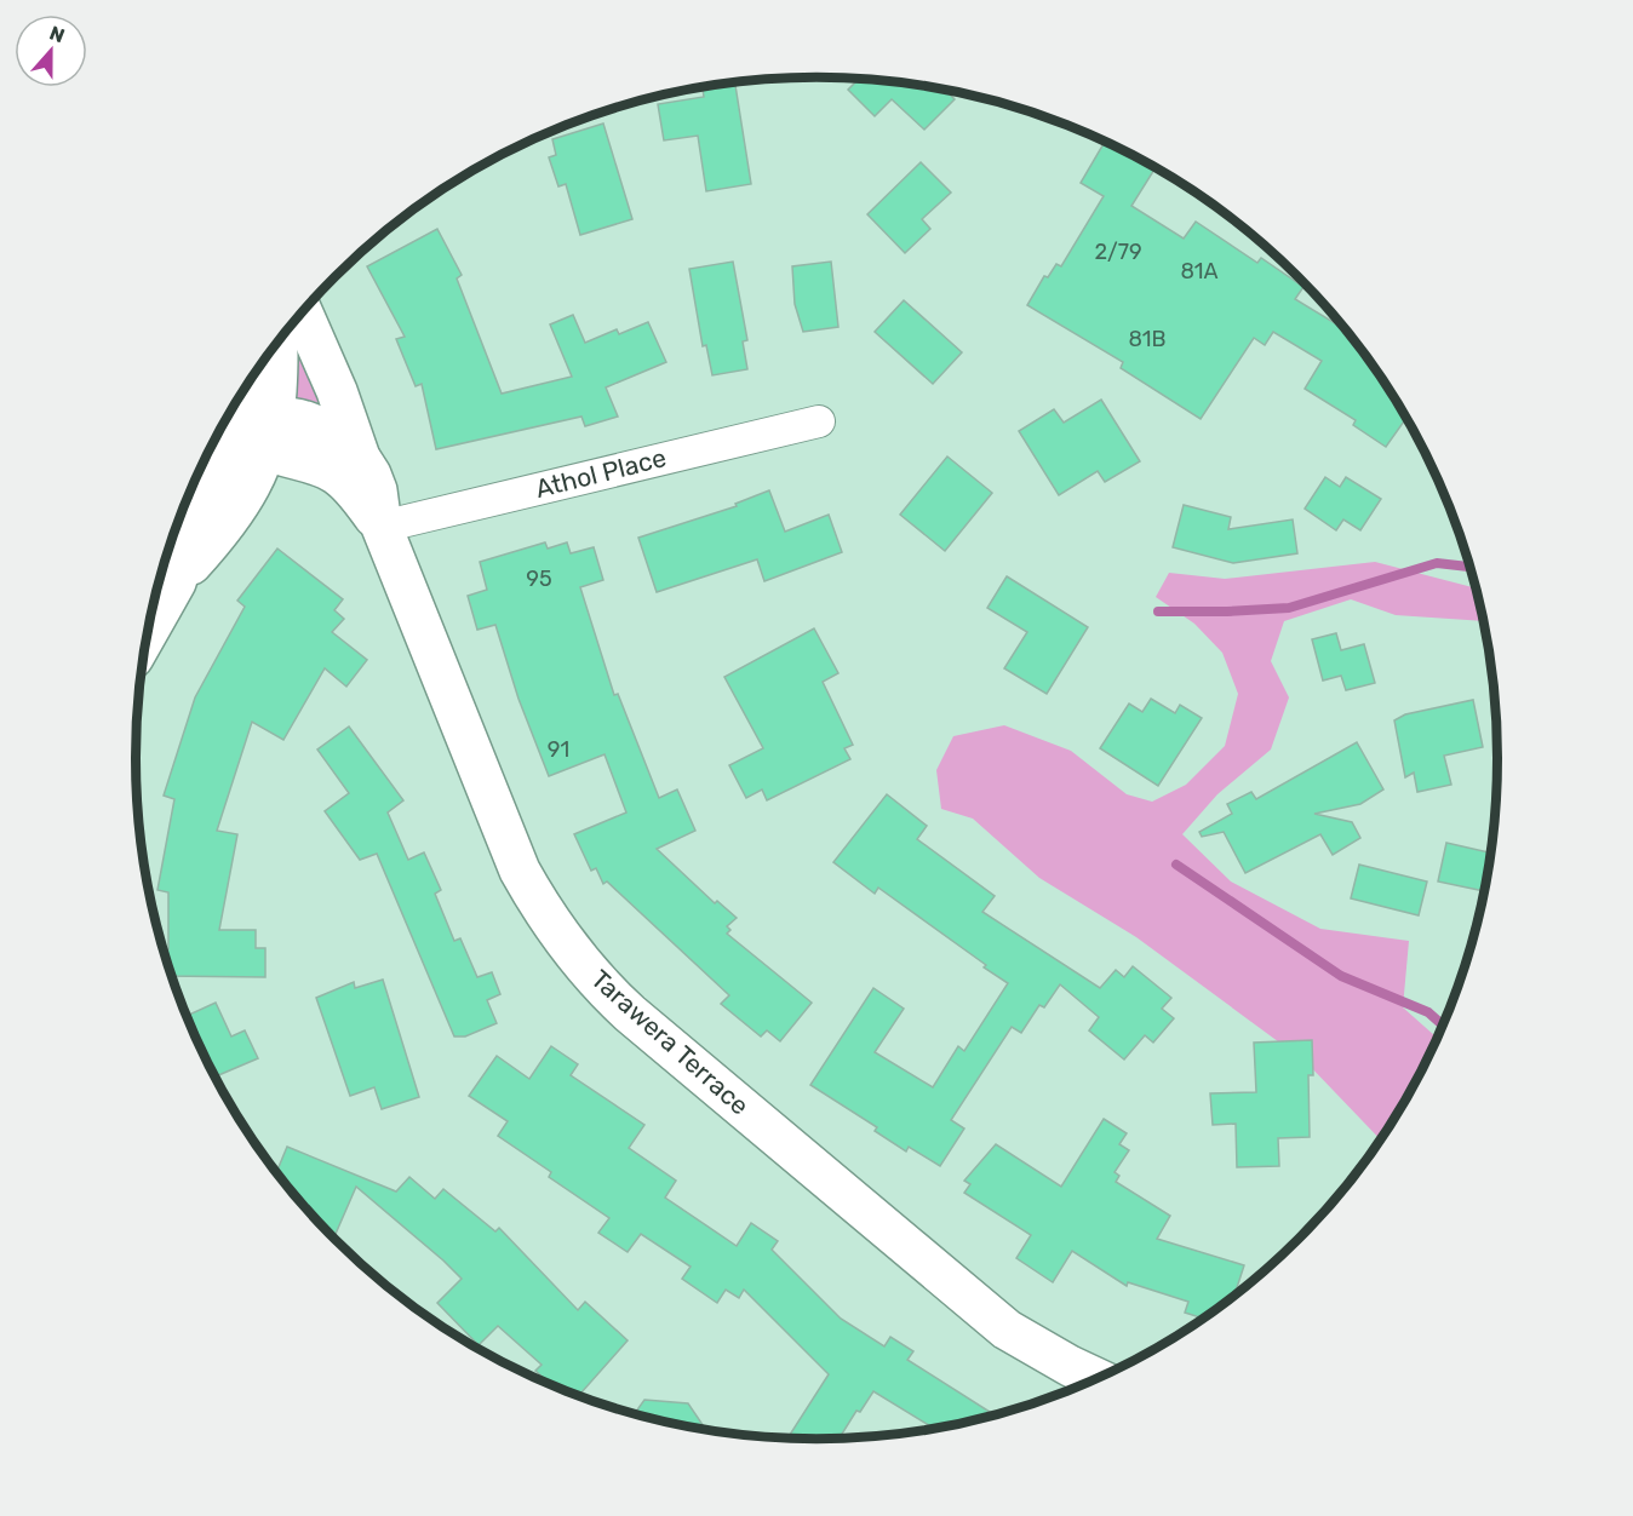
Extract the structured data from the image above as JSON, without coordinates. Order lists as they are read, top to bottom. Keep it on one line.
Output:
{"streets":{"street":["Athol Place","Tarawera Terrace"]},"crossings":[["Athol Place","Tarawera Terrace"]],"house_numbers":["2/79","81A","81B","95","91"],"north":"top"}
